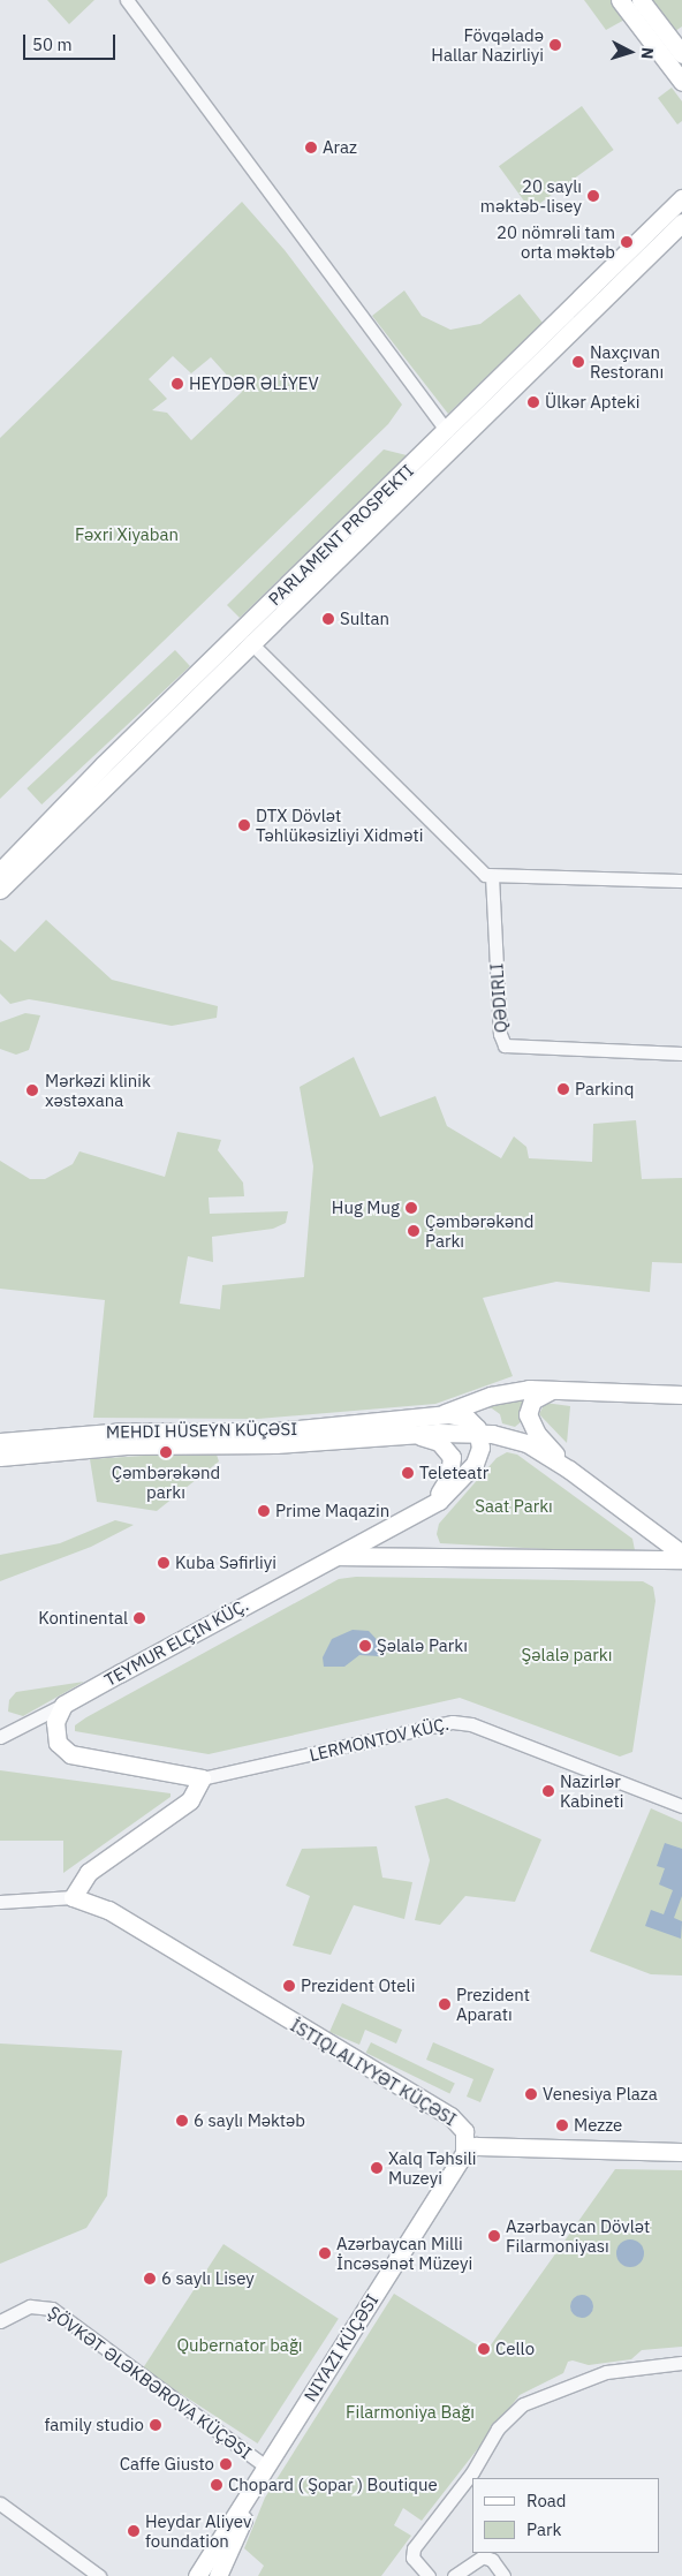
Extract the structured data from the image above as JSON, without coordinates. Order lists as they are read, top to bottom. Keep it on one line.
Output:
{"streets":{"main road":["PARLAMENT PROSPEKTI","MEHDI HÜSEYN KÜÇƏSI","TEYMUR ELÇIN KÜÇ.","LERMONTOV KÜÇ.","İSTIQLALIYYƏT KÜÇƏSI","NIYAZI KÜÇƏSI"],"street":["QƏDIRLI","ŞÖVKƏT ƏLƏKBƏROVA KÜÇƏSI"]},"crossings":[["TEYMUR ELÇIN KÜÇ.","LERMONTOV KÜÇ."],["İSTIQLALIYYƏT KÜÇƏSI","NIYAZI KÜÇƏSI"],["NIYAZI KÜÇƏSI","ŞÖVKƏT ƏLƏKBƏROVA KÜÇƏSI"]],"parks":["Fəxri Xiyaban","Saat Parkı","Şəlalə parkı","Qubernator bağı","Filarmoniya Bağı"],"places":["Fövqəladə Hallar Nazirliyi","Araz","20 saylı məktəb-lisey","20 nömrəli tam orta məktəb","Naxçıvan Restoranı","HEYDƏR ƏLİYEV","Ülkər Apteki","Sultan","DTX Dövlət Təhlükəsizliyi Xidməti","Parkinq","Mərkəzi klinik xəstəxana","Hug Mug","Çəmbərəkənd Parkı","Çəmbərəkənd parkı","Teleteatr","Prime Maqazin","Kuba Səfirliyi","Kontinental","Şəlalə Parkı","Nazirlər Kabineti","Prezident Oteli","Prezident Aparatı","Venesiya Plaza","6 saylı Məktəb","Mezze","Xalq Təhsili Muzeyi","Azərbaycan Dövlət Filarmoniyası","Azərbaycan Milli İncəsənət Müzeyi","6 saylı Lisey","Cello","family studio","Caffe Giusto","Chopard ( Şopar ) Boutique","Heydar Aliyev foundation"],"legend":["Road","Park"],"scale_bar":"50 m","north":"right"}
